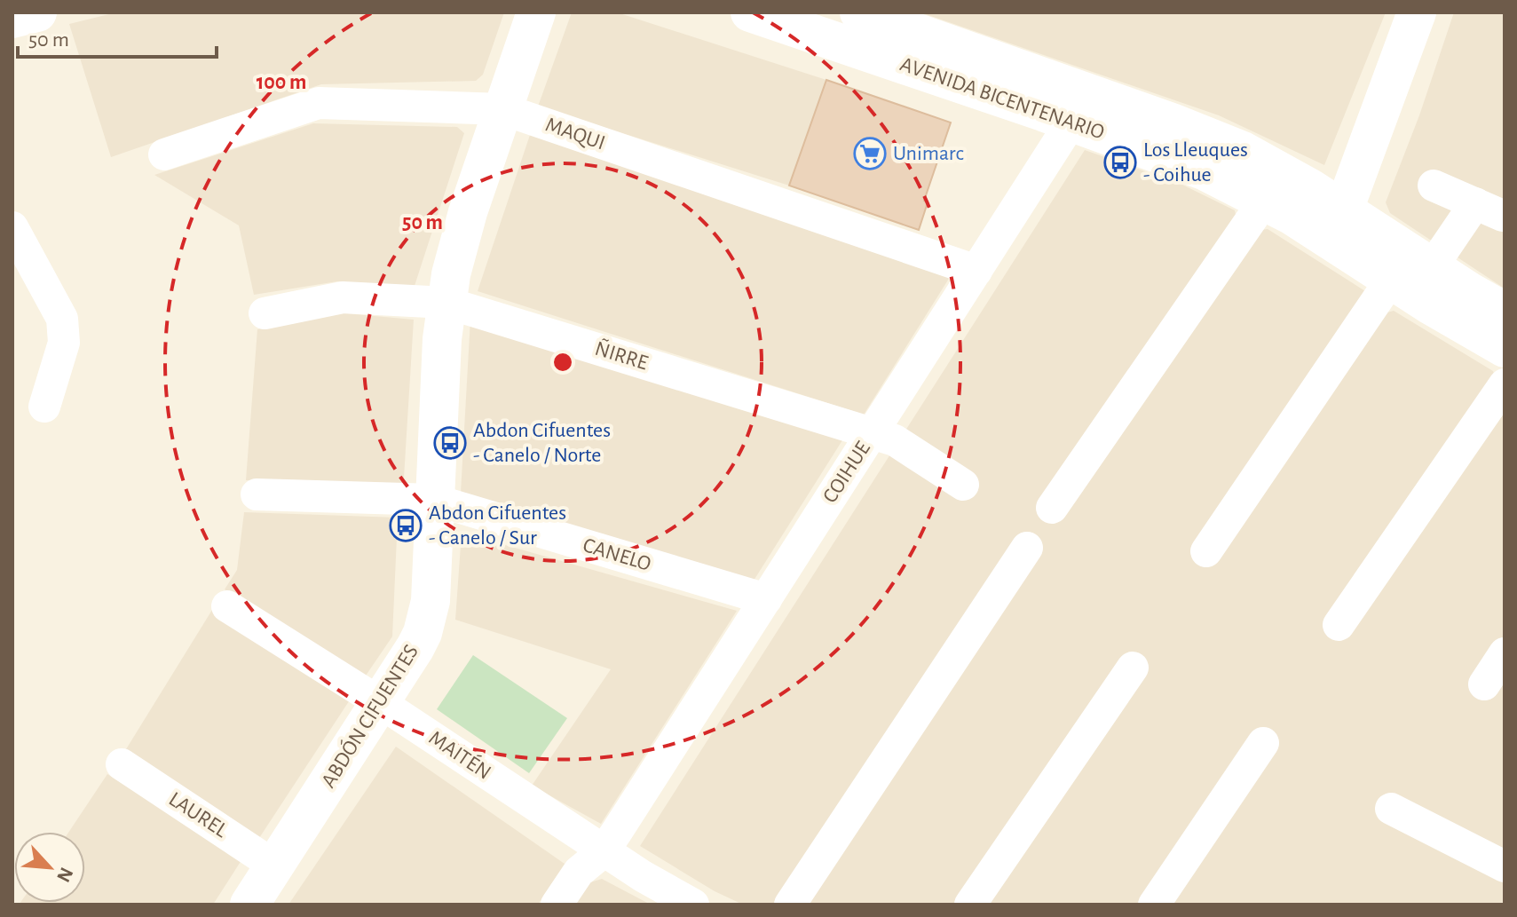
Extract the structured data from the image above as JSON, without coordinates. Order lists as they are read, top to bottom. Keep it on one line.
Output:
{"streets":{"main road":["AVENIDA BICENTENARIO","ABDÓN CIFUENTES"],"street":["MAQUI","ÑIRRE","COIHUE","CANELO","MAITÉN","LAUREL"]},"crossings":[["AVENIDA BICENTENARIO","COIHUE"],["MAQUI","COIHUE"],["MAQUI","ABDÓN CIFUENTES"],["ÑIRRE","COIHUE"],["ÑIRRE","ABDÓN CIFUENTES"],["COIHUE","CANELO"],["COIHUE","MAITÉN"],["CANELO","ABDÓN CIFUENTES"],["ABDÓN CIFUENTES","MAITÉN"],["ABDÓN CIFUENTES","LAUREL"]],"places":{"supermarket":["Unimarc"],"bus stop":["Los Lleuques - Coihue","Abdon Cifuentes - Canelo / Norte","Abdon Cifuentes - Canelo / Sur"]},"scale_bar":"50 m","north":"bottom right","rings":["100 m","50 m"]}
